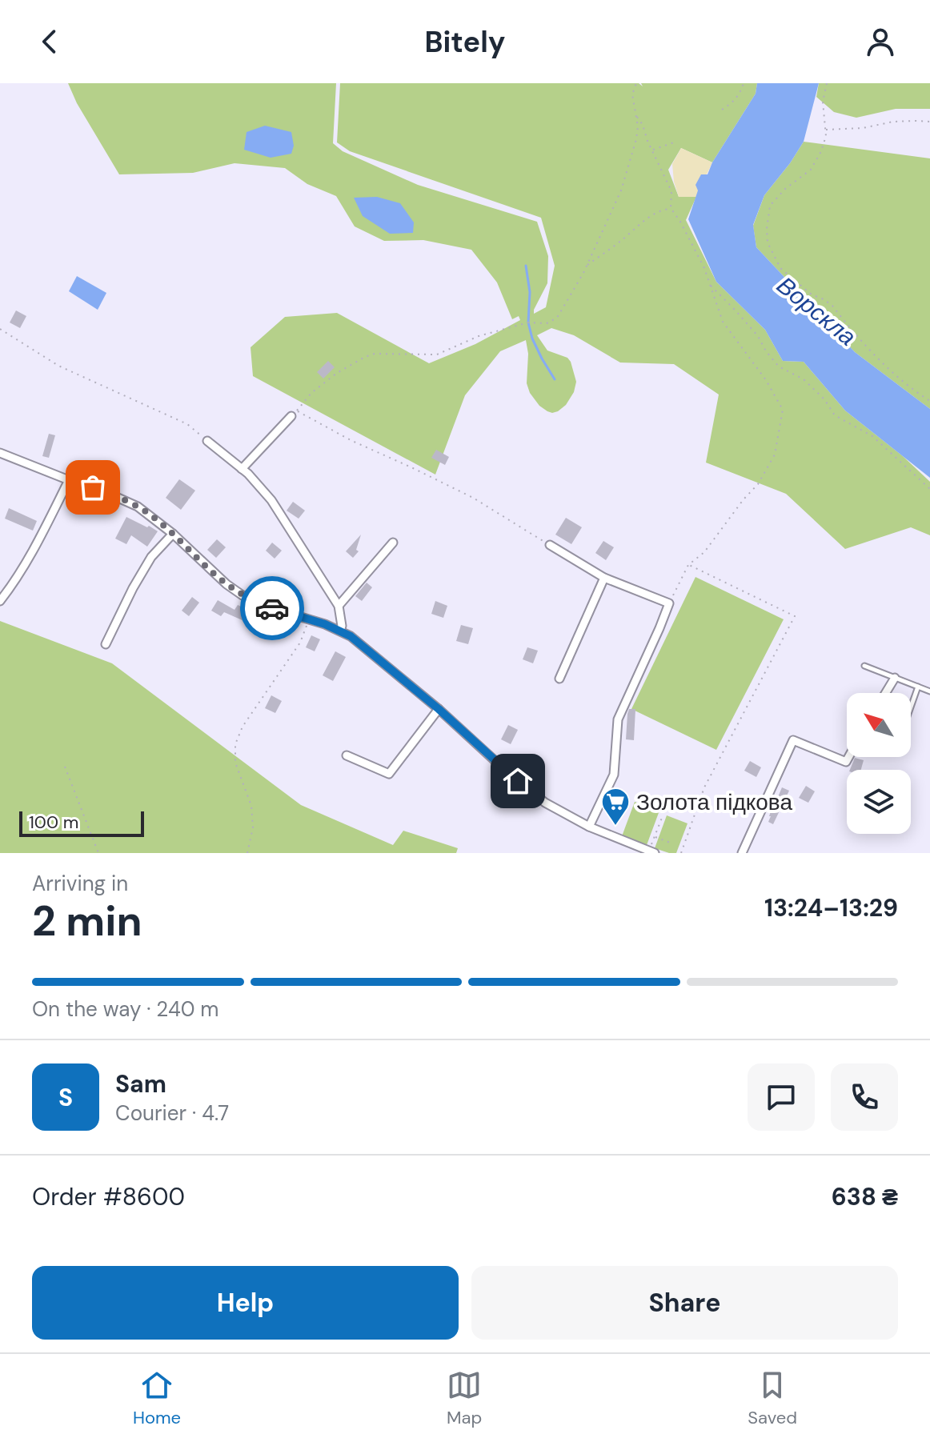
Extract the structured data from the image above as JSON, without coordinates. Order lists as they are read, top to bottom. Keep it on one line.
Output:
{"water":["Ворскла"],"places":{"supermarket":["Золота підкова"]},"scale_bar":"100 m","north":"top left","page":{"header":"Bitely","scale":"100 m","heading":["2 min","Arriving in","13:24–13:29"],"panel":["Sam","Courier · 4.7","Order #8600","638 ₴"],"bar":"On the way · 240 m","round":"S","buttons":["Help","Share"],"tabs":["Home","Map","Saved"]}}
